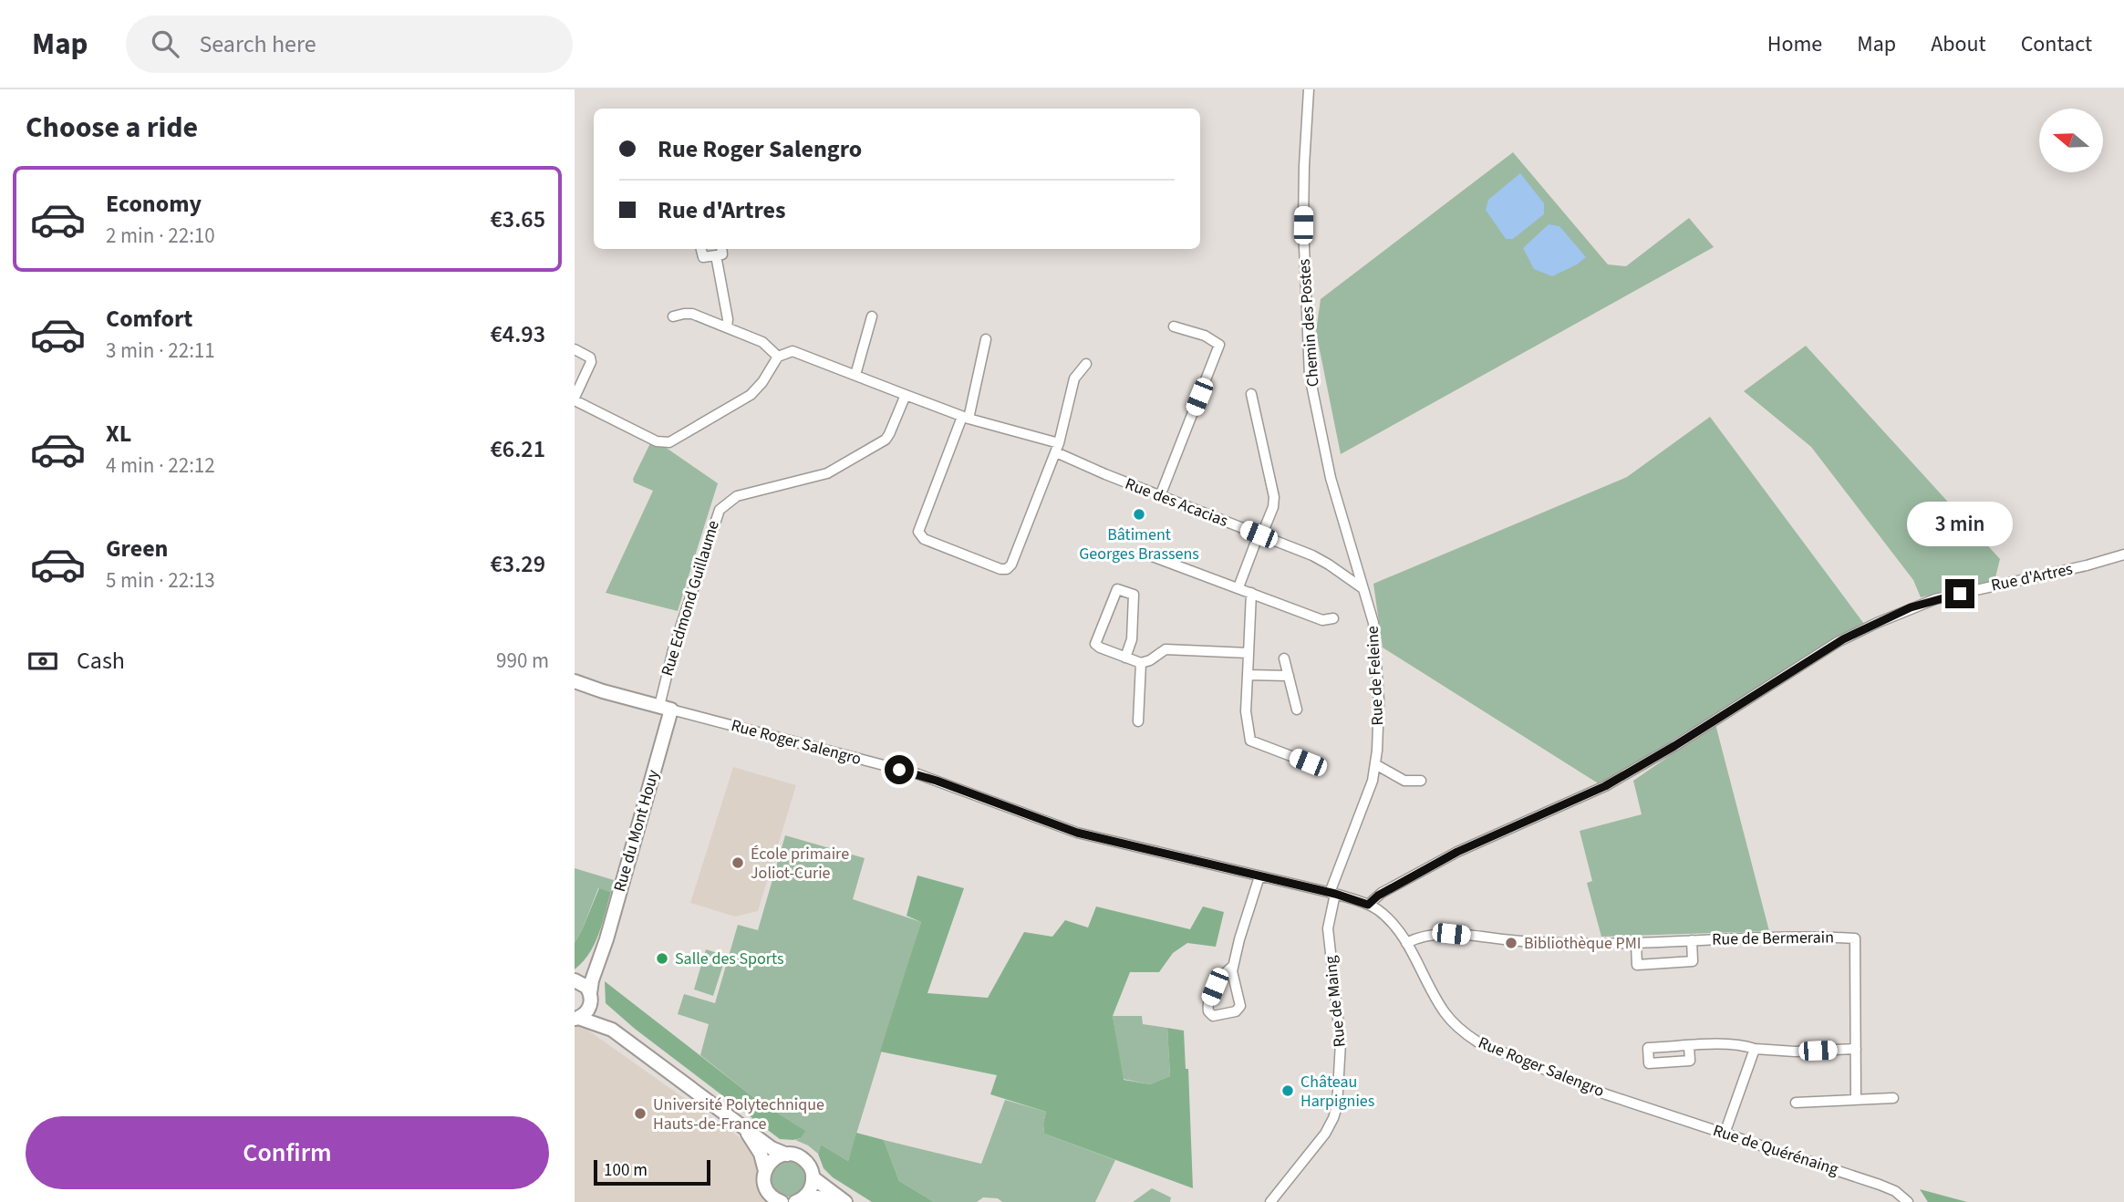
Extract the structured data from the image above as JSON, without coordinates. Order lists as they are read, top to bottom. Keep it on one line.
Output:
{"streets":{"main road":["Rue Roger Salengro","Rue du Mont Houy"],"street":["Chemin des Postes","Rue des Acacias","Rue d'Artres","Rue Edmond Guillaume","Rue de Feleine","Rue de Bermerain","Rue de Maing","Rue de Quérénaing"]},"crossings":[["Chemin des Postes","Rue des Acacias"],["Chemin des Postes","Rue de Feleine"],["Rue des Acacias","Rue Edmond Guillaume"],["Rue des Acacias","Rue de Feleine"],["Rue d'Artres","Rue Roger Salengro"],["Rue Edmond Guillaume","Rue Roger Salengro"],["Rue Edmond Guillaume","Rue du Mont Houy"],["Rue de Feleine","Rue Roger Salengro"],["Rue de Feleine","Rue de Maing"],["Rue Roger Salengro","Rue du Mont Houy"],["Rue Roger Salengro","Rue de Bermerain"],["Rue Roger Salengro","Rue de Maing"],["Rue Roger Salengro","Rue de Quérénaing"]],"places":["Bâtiment Georges Brassens","École primaire Joliot-Curie","Bibliothèque PMI","Salle des Sports","Château Harpignies","Université Polytechnique Hauts-de-France"],"scale_bar":"100 m","north":"left","page":{"header":"Map","search":"Search here","nav":["Home","Map","About","Contact"],"heading":"Choose a ride","banner":["Rue Roger Salengro","Rue d'Artres"],"list":[{"name":"Economy","note":"2 min · 22:10","value":"€3.65"},{"name":"Comfort","note":"3 min · 22:11","value":"€4.93"},{"name":"XL","note":"4 min · 22:12","value":"€6.21"},{"name":"Green","note":"5 min · 22:13","value":"€3.29"}],"bubble":"3 min","pay":["Cash","990 m"],"buttons":"Confirm","scale":"100 m"}}
